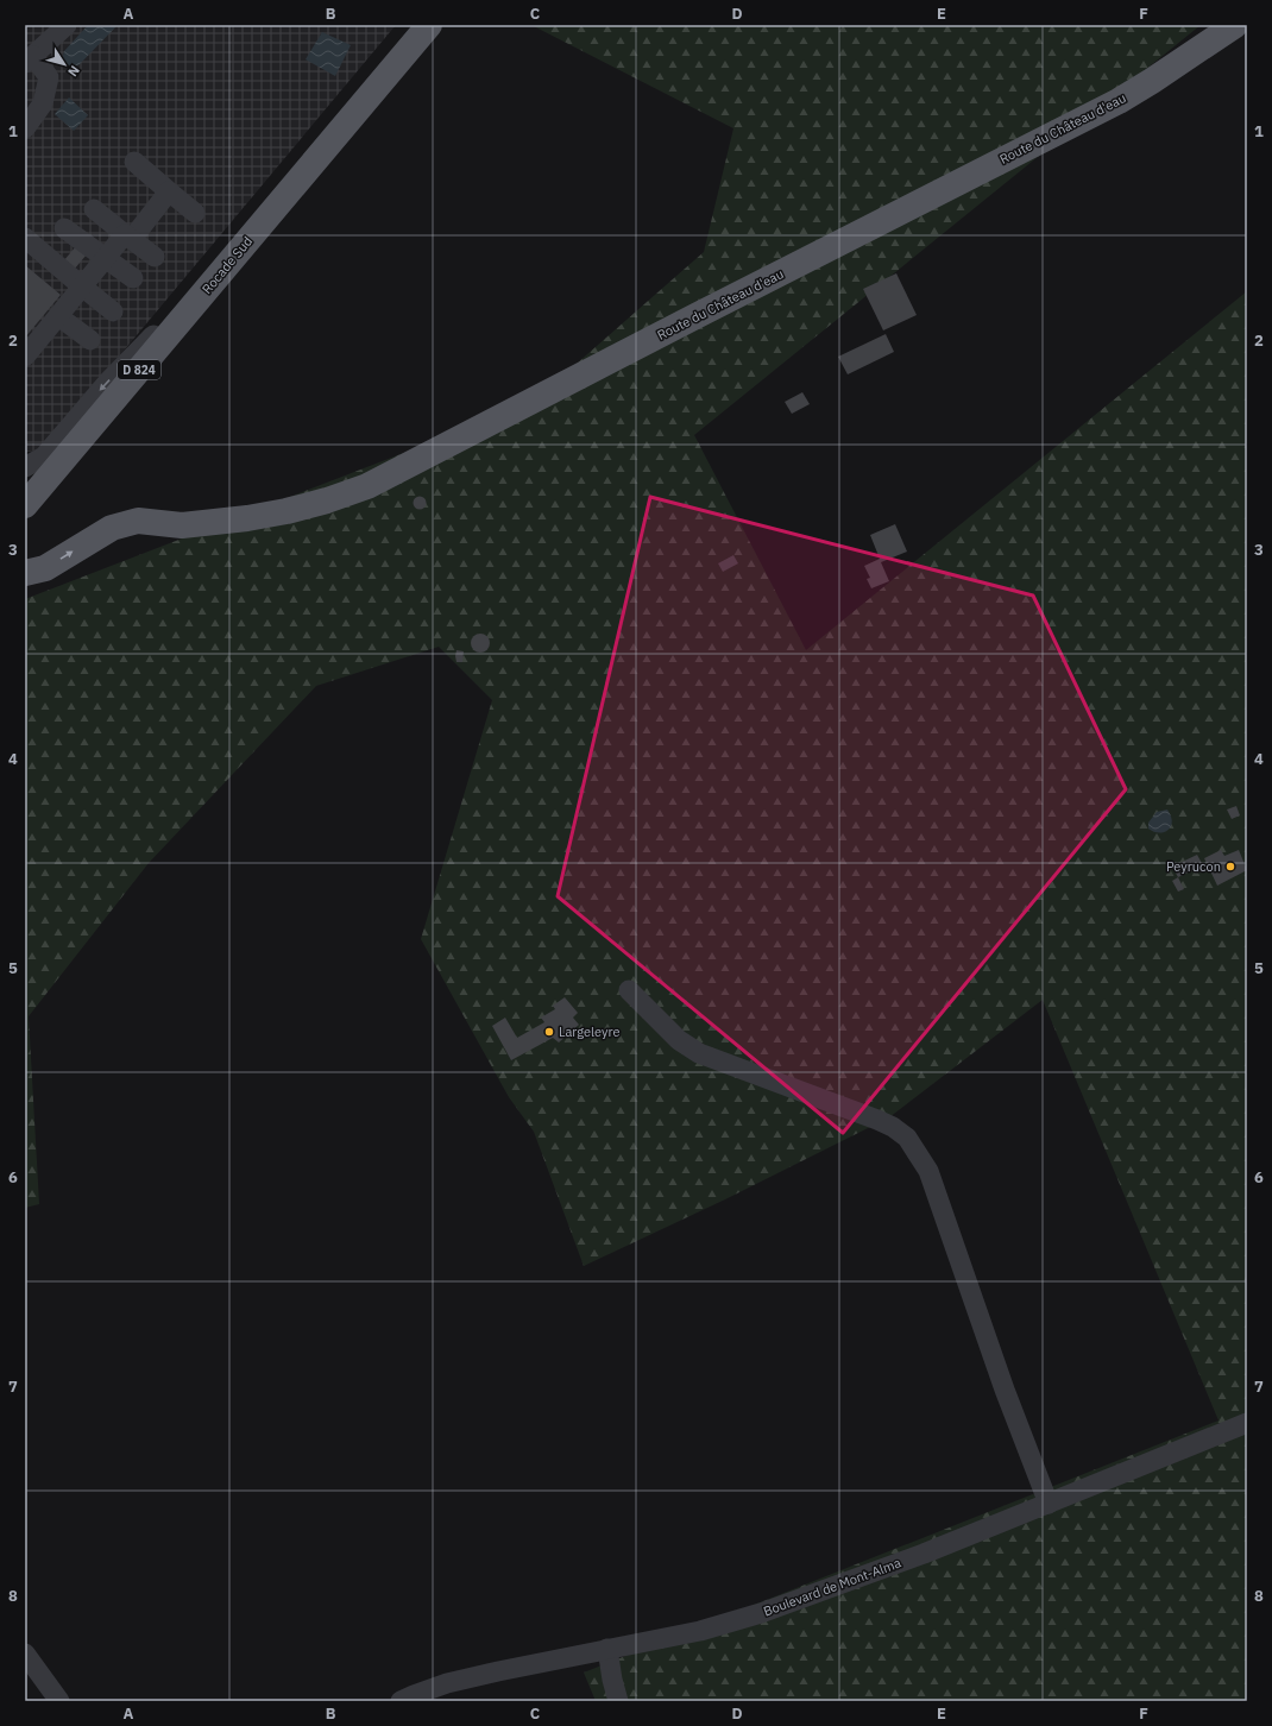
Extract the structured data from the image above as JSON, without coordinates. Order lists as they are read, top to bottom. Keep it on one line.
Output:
{"streets":{"main road":["Route du Château d'eau","Rocade Sud","D 824"],"street":["Boulevard de Mont-Alma"]},"one_way":["Route du Château d'eau"],"places":["Peyrucon","Largeleyre"],"north":"bottom right","grid":{"columns":["A","B","C","D","E","F"],"rows":["1","2","3","4","5","6","7","8"]}}
